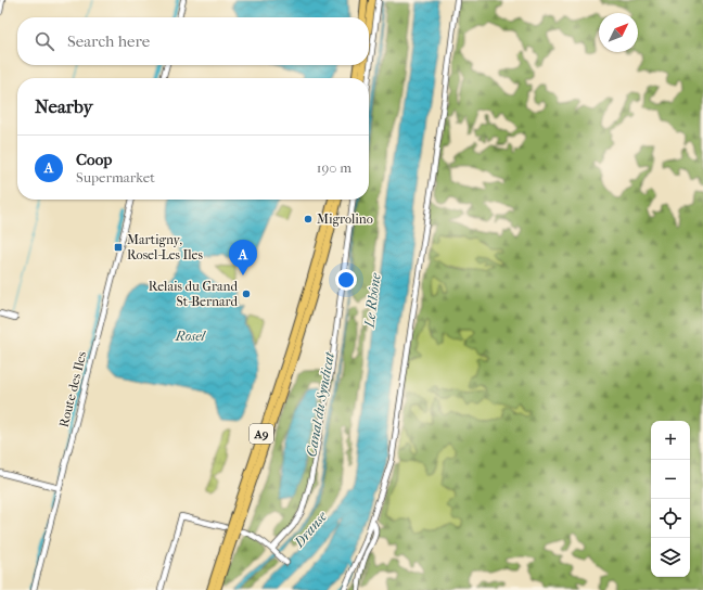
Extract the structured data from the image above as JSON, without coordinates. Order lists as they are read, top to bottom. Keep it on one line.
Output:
{"streets":{"highway":["A9"],"street":["Route des Iles"]},"water":["Le Rhône","Rosel","Canal du Syndicat","Dranse"],"places":{"other":["Migrolino","Relais du Grand St-Bernard"],"transit":["Martigny, Rosel-Les Iles"]},"north":"top right","page":{"search":"Search here","heading":"Nearby","list":[{"mark":"A","name":"Coop","note":"Supermarket","value":"190 m"}],"pins":"A","map_buttons":["+","−"]}}
